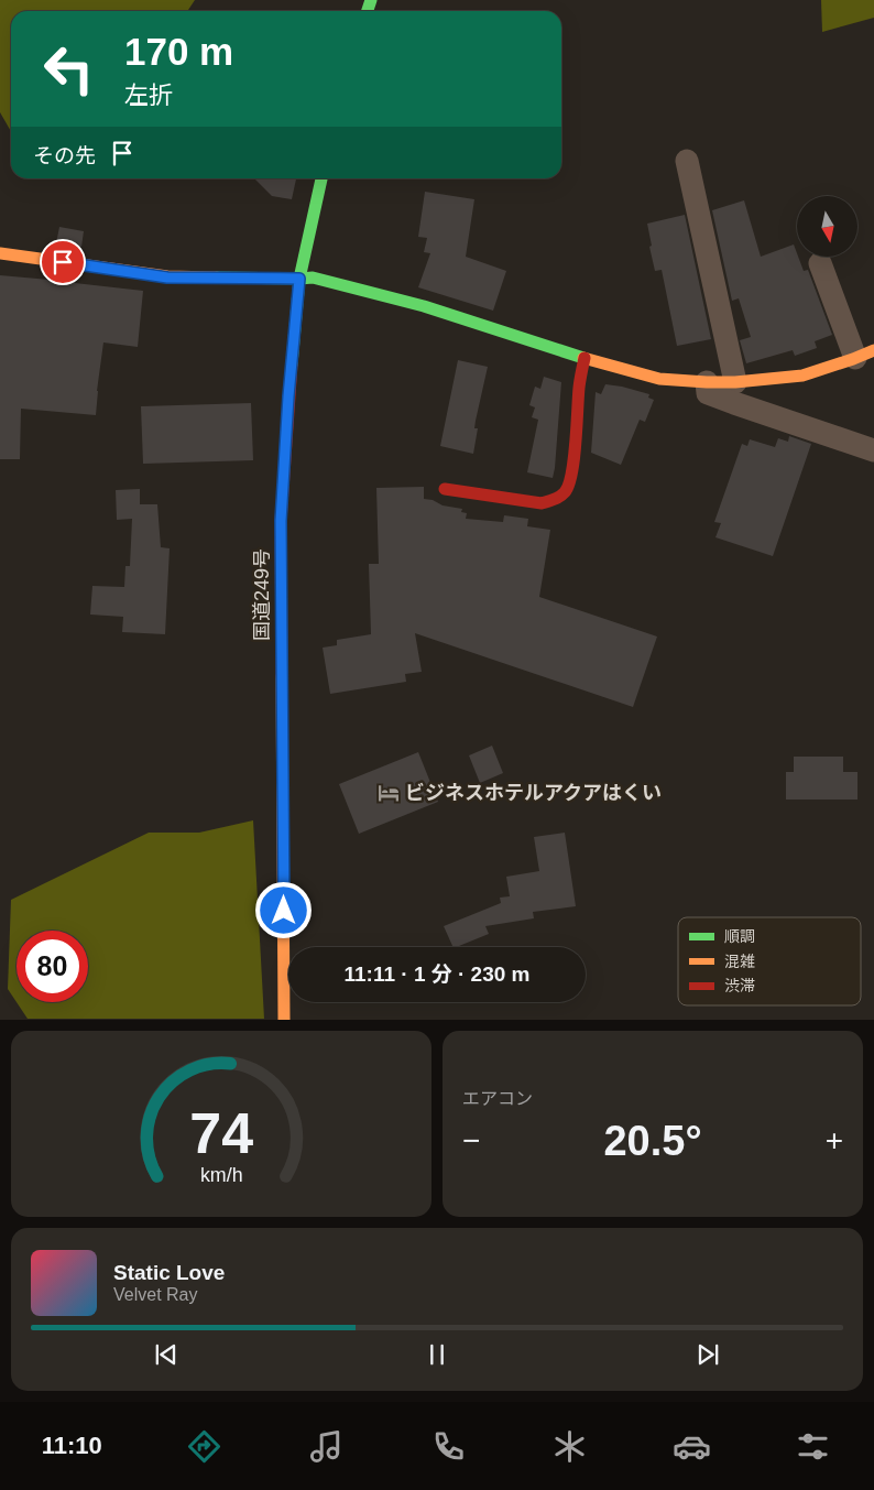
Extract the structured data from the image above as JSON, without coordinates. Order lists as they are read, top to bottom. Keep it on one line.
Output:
{"streets":{"main road":["国道249号"]},"places":{"hotel":["ビジネスホテルアクアはくい"]},"legend":["順調","混雑","渋滞"],"north":"bottom","page":{"turn":["170 m","左折"],"then":"その先","limit":"80","trip":"11:11 · 1 分 · 230 m","tile":"エアコン","heat":["−","20.5°","+"],"song":["Static Love","Velvet Ray"],"tabs":"11:10","gauge":["74","km/h"]}}
